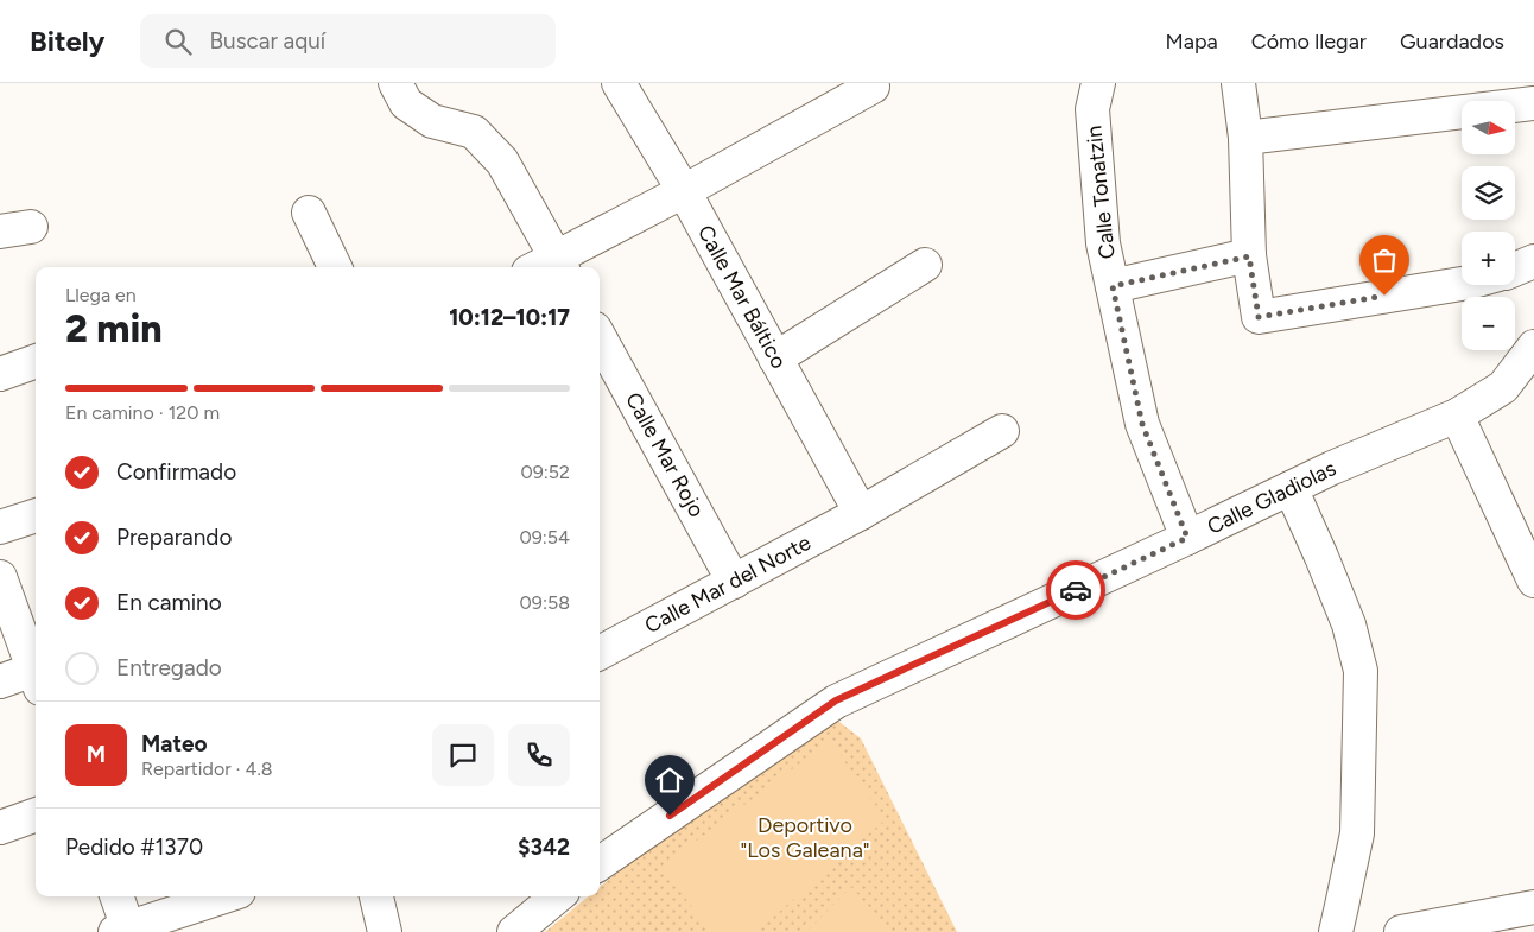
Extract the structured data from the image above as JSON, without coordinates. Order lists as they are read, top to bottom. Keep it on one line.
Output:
{"streets":{"street":["Calle Tonatzin","Calle Mar Báltico","Calle Mar Rojo","Calle Gladiolas","Calle Mar del Norte"]},"crossings":[["Calle Tonatzin","Calle Gladiolas"],["Calle Mar Báltico","Calle Mar del Norte"],["Calle Mar Rojo","Calle Mar del Norte"]],"parks":["Deportivo \"Los Galeana\""],"north":"right","page":{"header":"Bitely","search":"Buscar aquí","nav":["Mapa","Cómo llegar","Guardados"],"map_buttons":["+","−"],"heading":["2 min","Llega en","10:12–10:17"],"panel":["Mateo","Repartidor · 4.8","Pedido #1370","$342"],"bar":"En camino · 120 m","list":[["Confirmado","09:52"],["Preparando","09:54"],["En camino","09:58"],"Entregado"],"round":"M"}}
